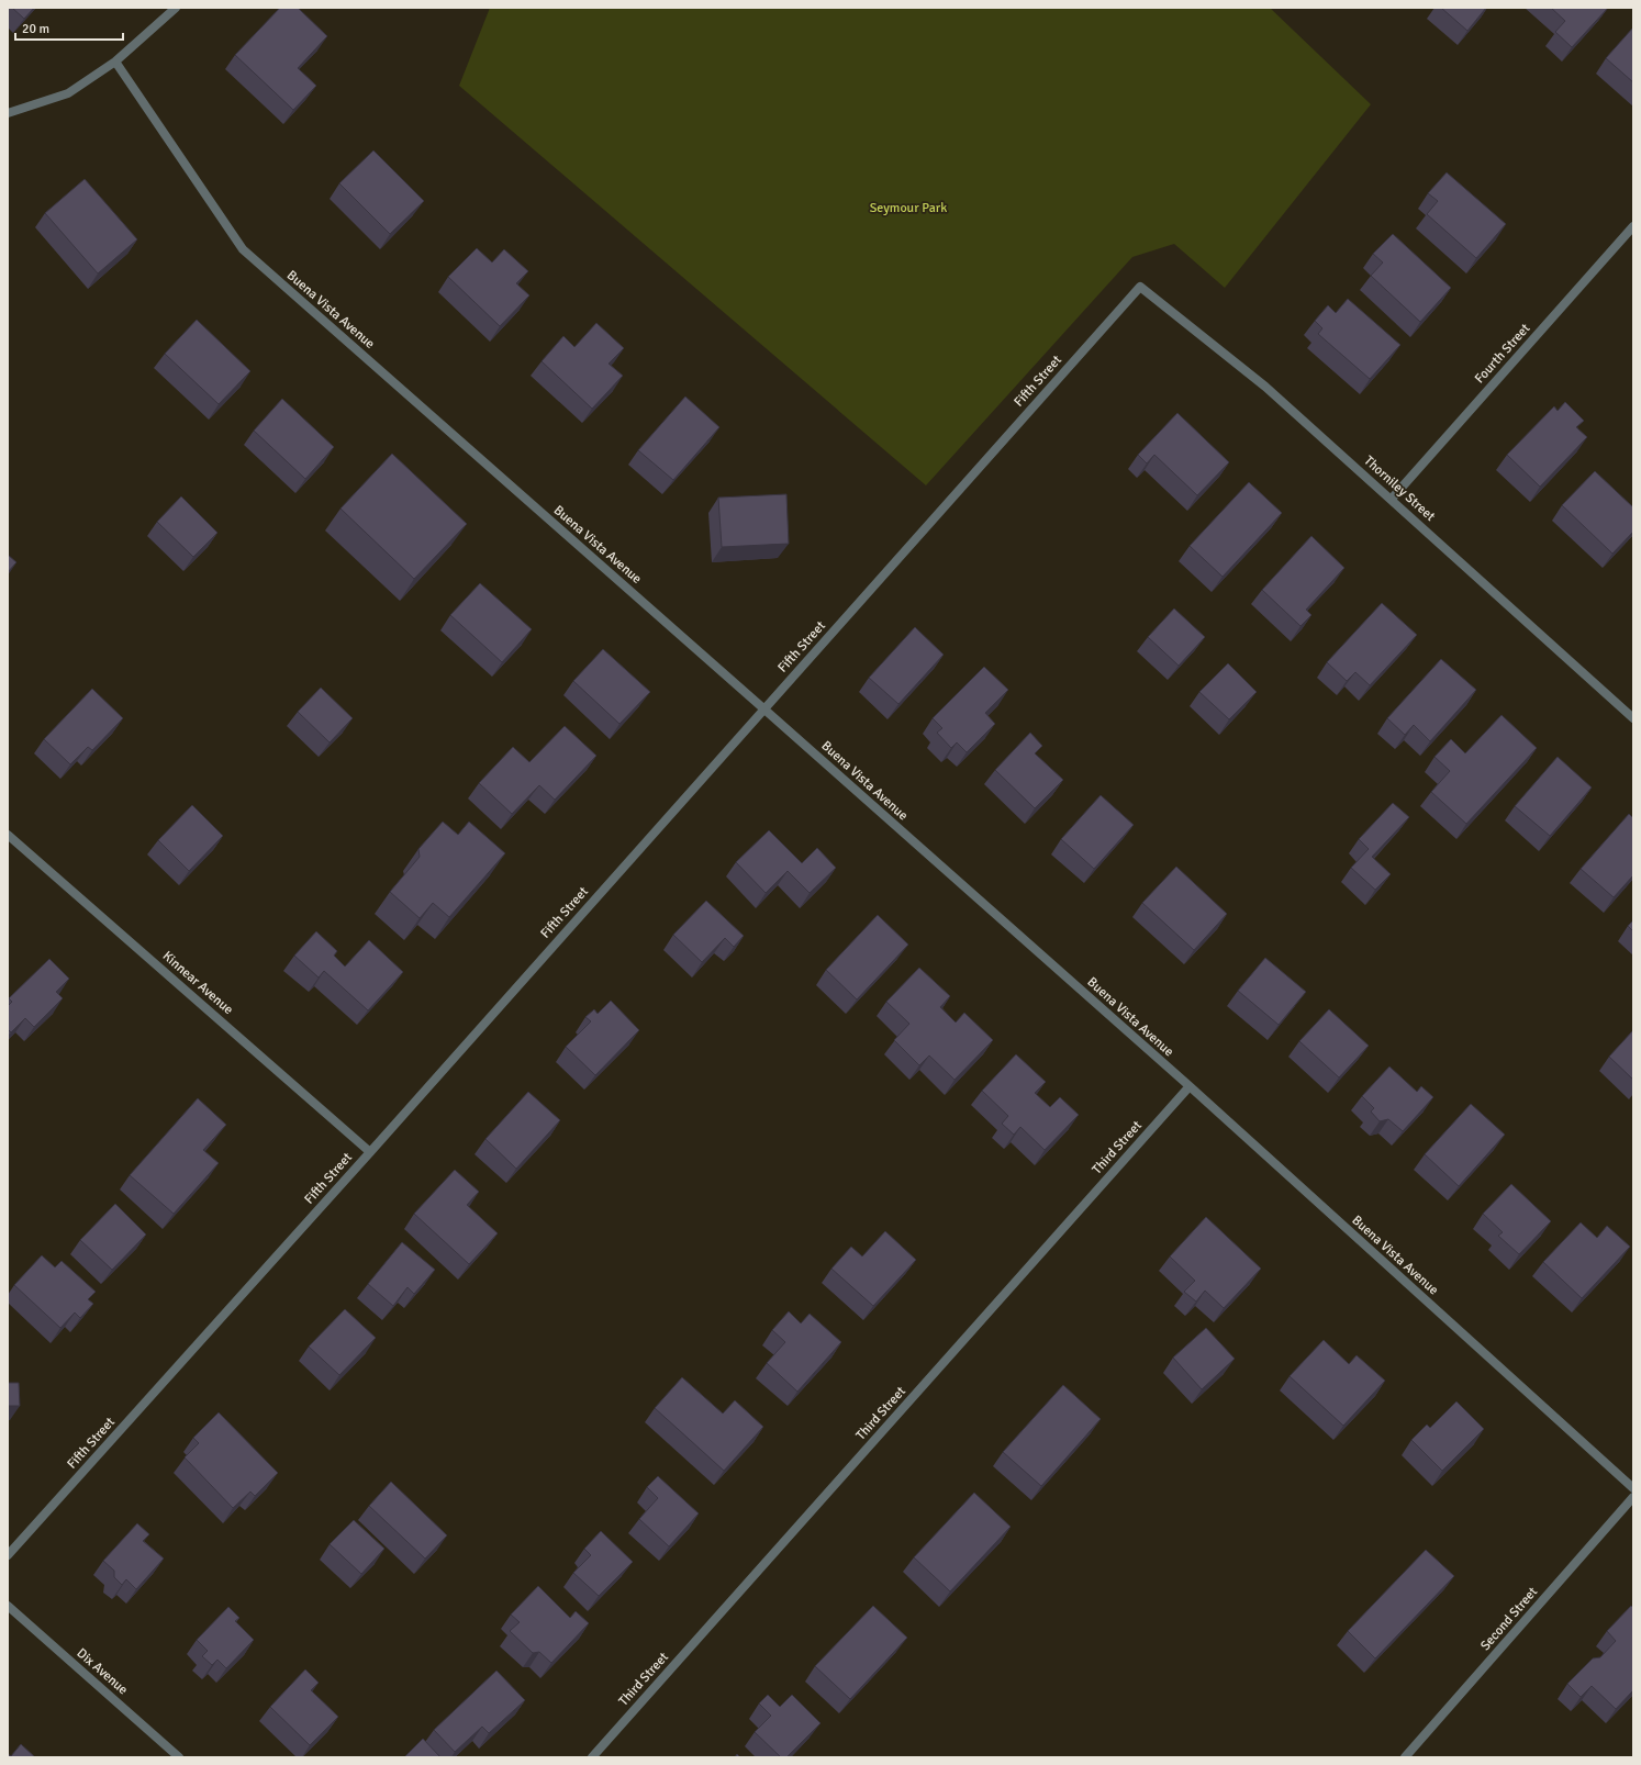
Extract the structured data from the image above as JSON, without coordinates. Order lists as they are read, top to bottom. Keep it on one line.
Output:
{"streets":{"street":["Buena Vista Avenue","Fourth Street","Fifth Street","Thorniley Street","Kinnear Avenue","Third Street","Second Street","Dix Avenue"]},"crossings":[["Buena Vista Avenue","Fifth Street"],["Buena Vista Avenue","Third Street"],["Fourth Street","Thorniley Street"],["Fifth Street","Thorniley Street"],["Fifth Street","Kinnear Avenue"]],"parks":["Seymour Park"],"scale_bar":"20 m"}
